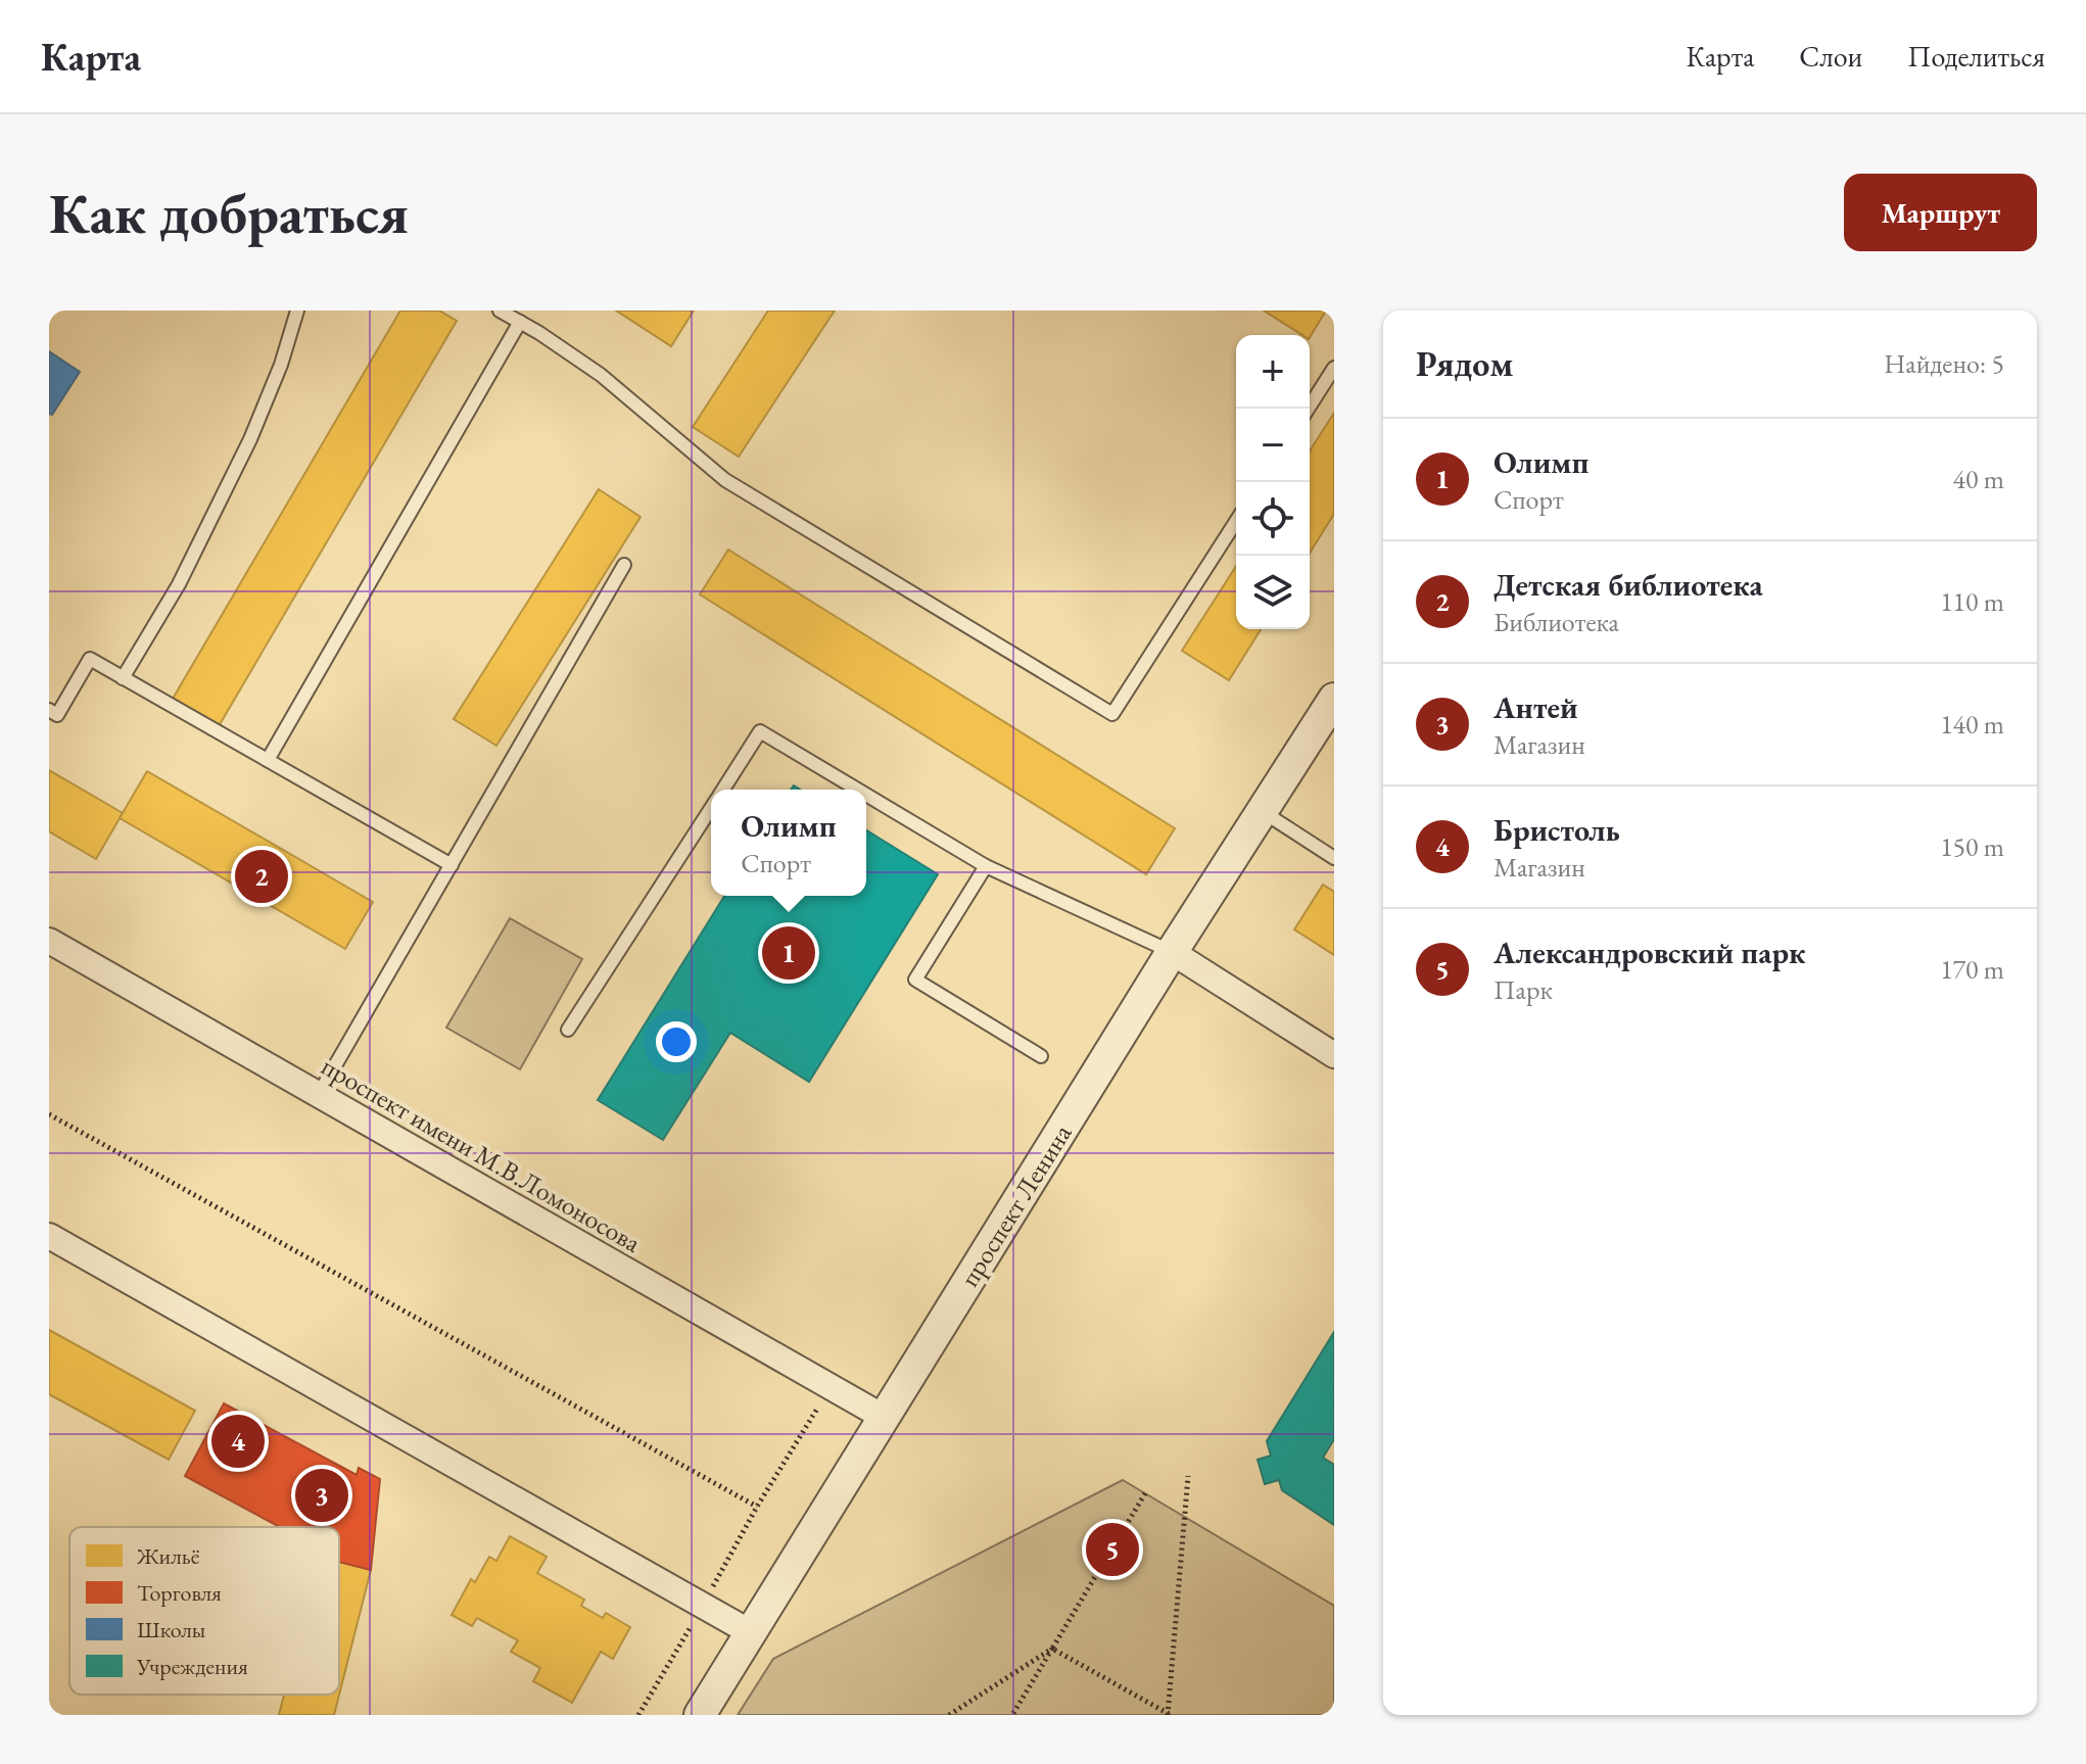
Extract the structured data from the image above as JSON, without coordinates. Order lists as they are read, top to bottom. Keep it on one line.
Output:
{"streets":{"street":["проспект имени М.В.Ломоносова","проспект Ленина"]},"crossings":[["проспект имени М.В.Ломоносова","проспект Ленина"]],"legend":["Жильё","Торговля","Школы","Учреждения"],"page":{"header":"Карта","nav":["Карта","Слои","Поделиться"],"buttons":"Маршрут","title":"Как добраться","heading":["Рядом","Найдено: 5"],"map_buttons":["+","−"],"list":[{"mark":"1","name":"Олимп","note":"Спорт","value":"40 m"},{"mark":"2","name":"Детская библиотека","note":"Библиотека","value":"110 m"},{"mark":"3","name":"Антей","note":"Магазин","value":"140 m"},{"mark":"4","name":"Бристоль","note":"Магазин","value":"150 m"},{"mark":"5","name":"Александровский парк","note":"Парк","value":"170 m"}],"popup":["Олимп","Спорт"],"pins":["2","1","4","3","5"]}}
